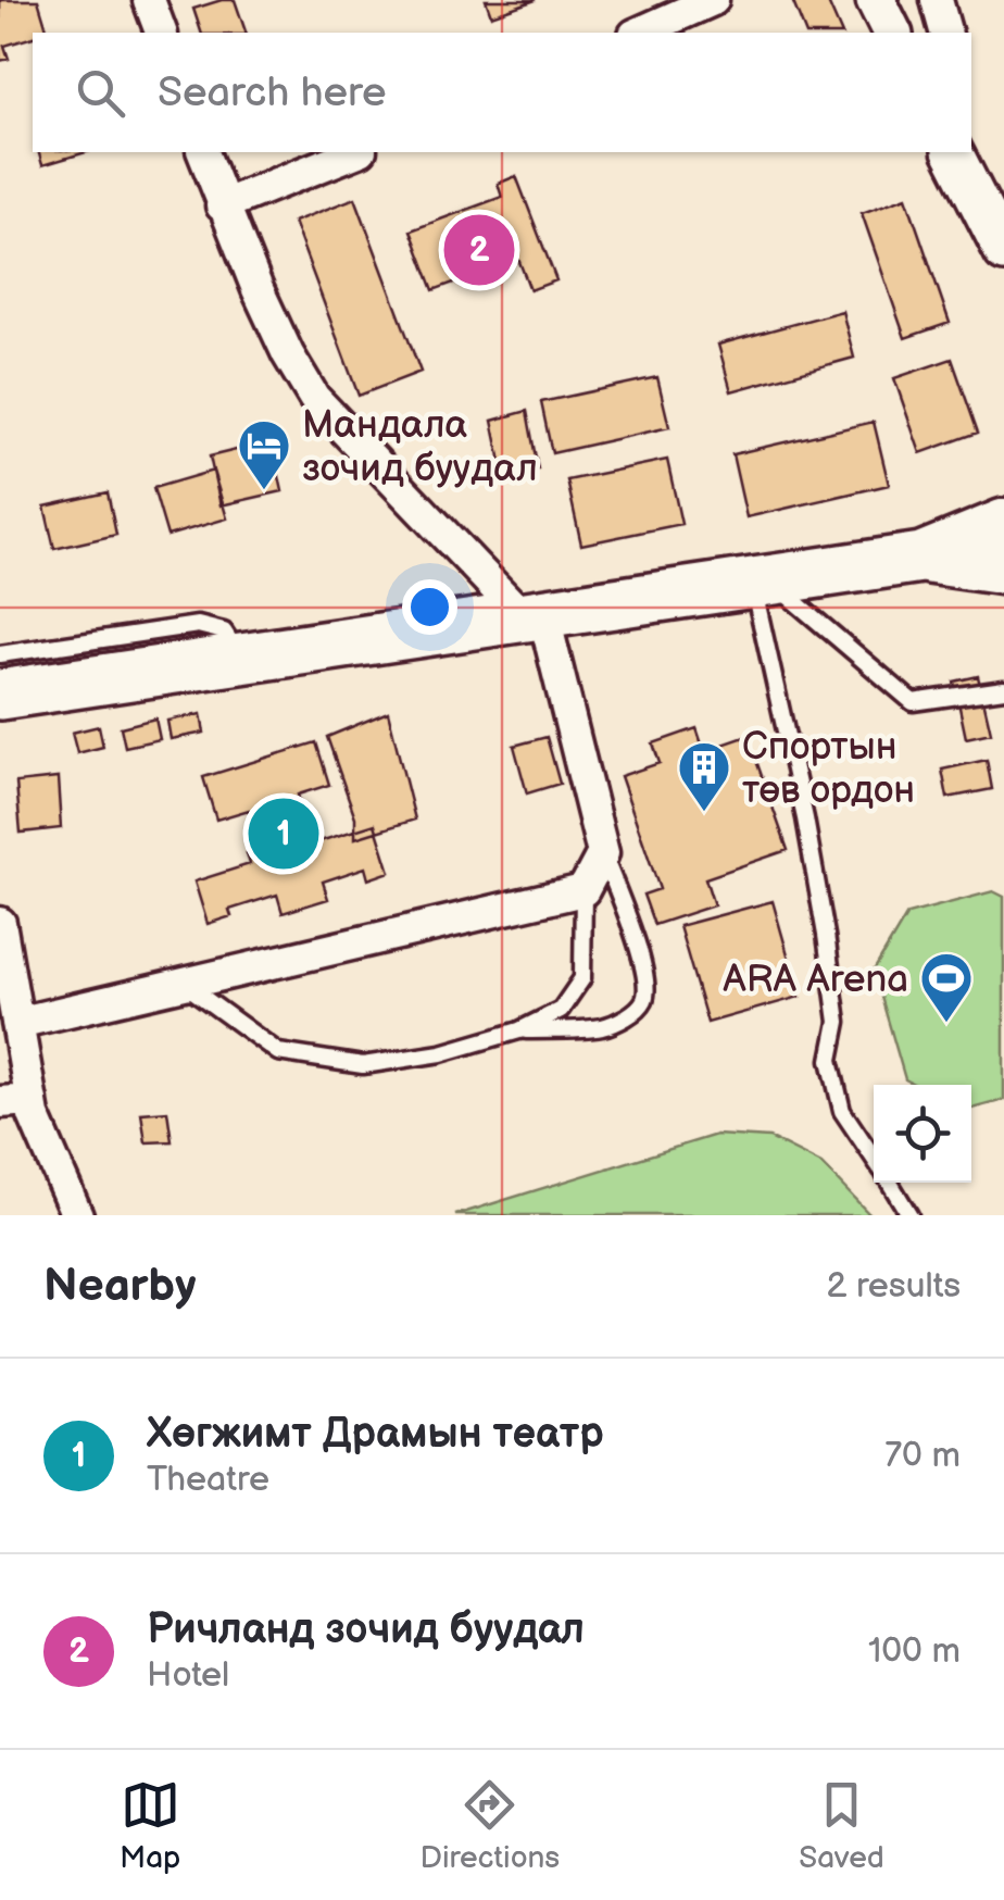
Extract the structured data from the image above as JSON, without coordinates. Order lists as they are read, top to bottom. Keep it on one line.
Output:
{"places":{"hotel":["Мандала зочид буудал"],"building":["Спортын төв ордон"],"sports":["ARA Arena"]},"page":{"search":"Search here","pins":["2","1"],"heading":["Nearby","2 results"],"list":[{"mark":"1","name":"Хөгжимт Драмын театр","note":"Theatre","value":"70 m"},{"mark":"2","name":"Ричланд зочид буудал","note":"Hotel","value":"100 m"}],"nav":["Map","Directions","Saved"]}}
